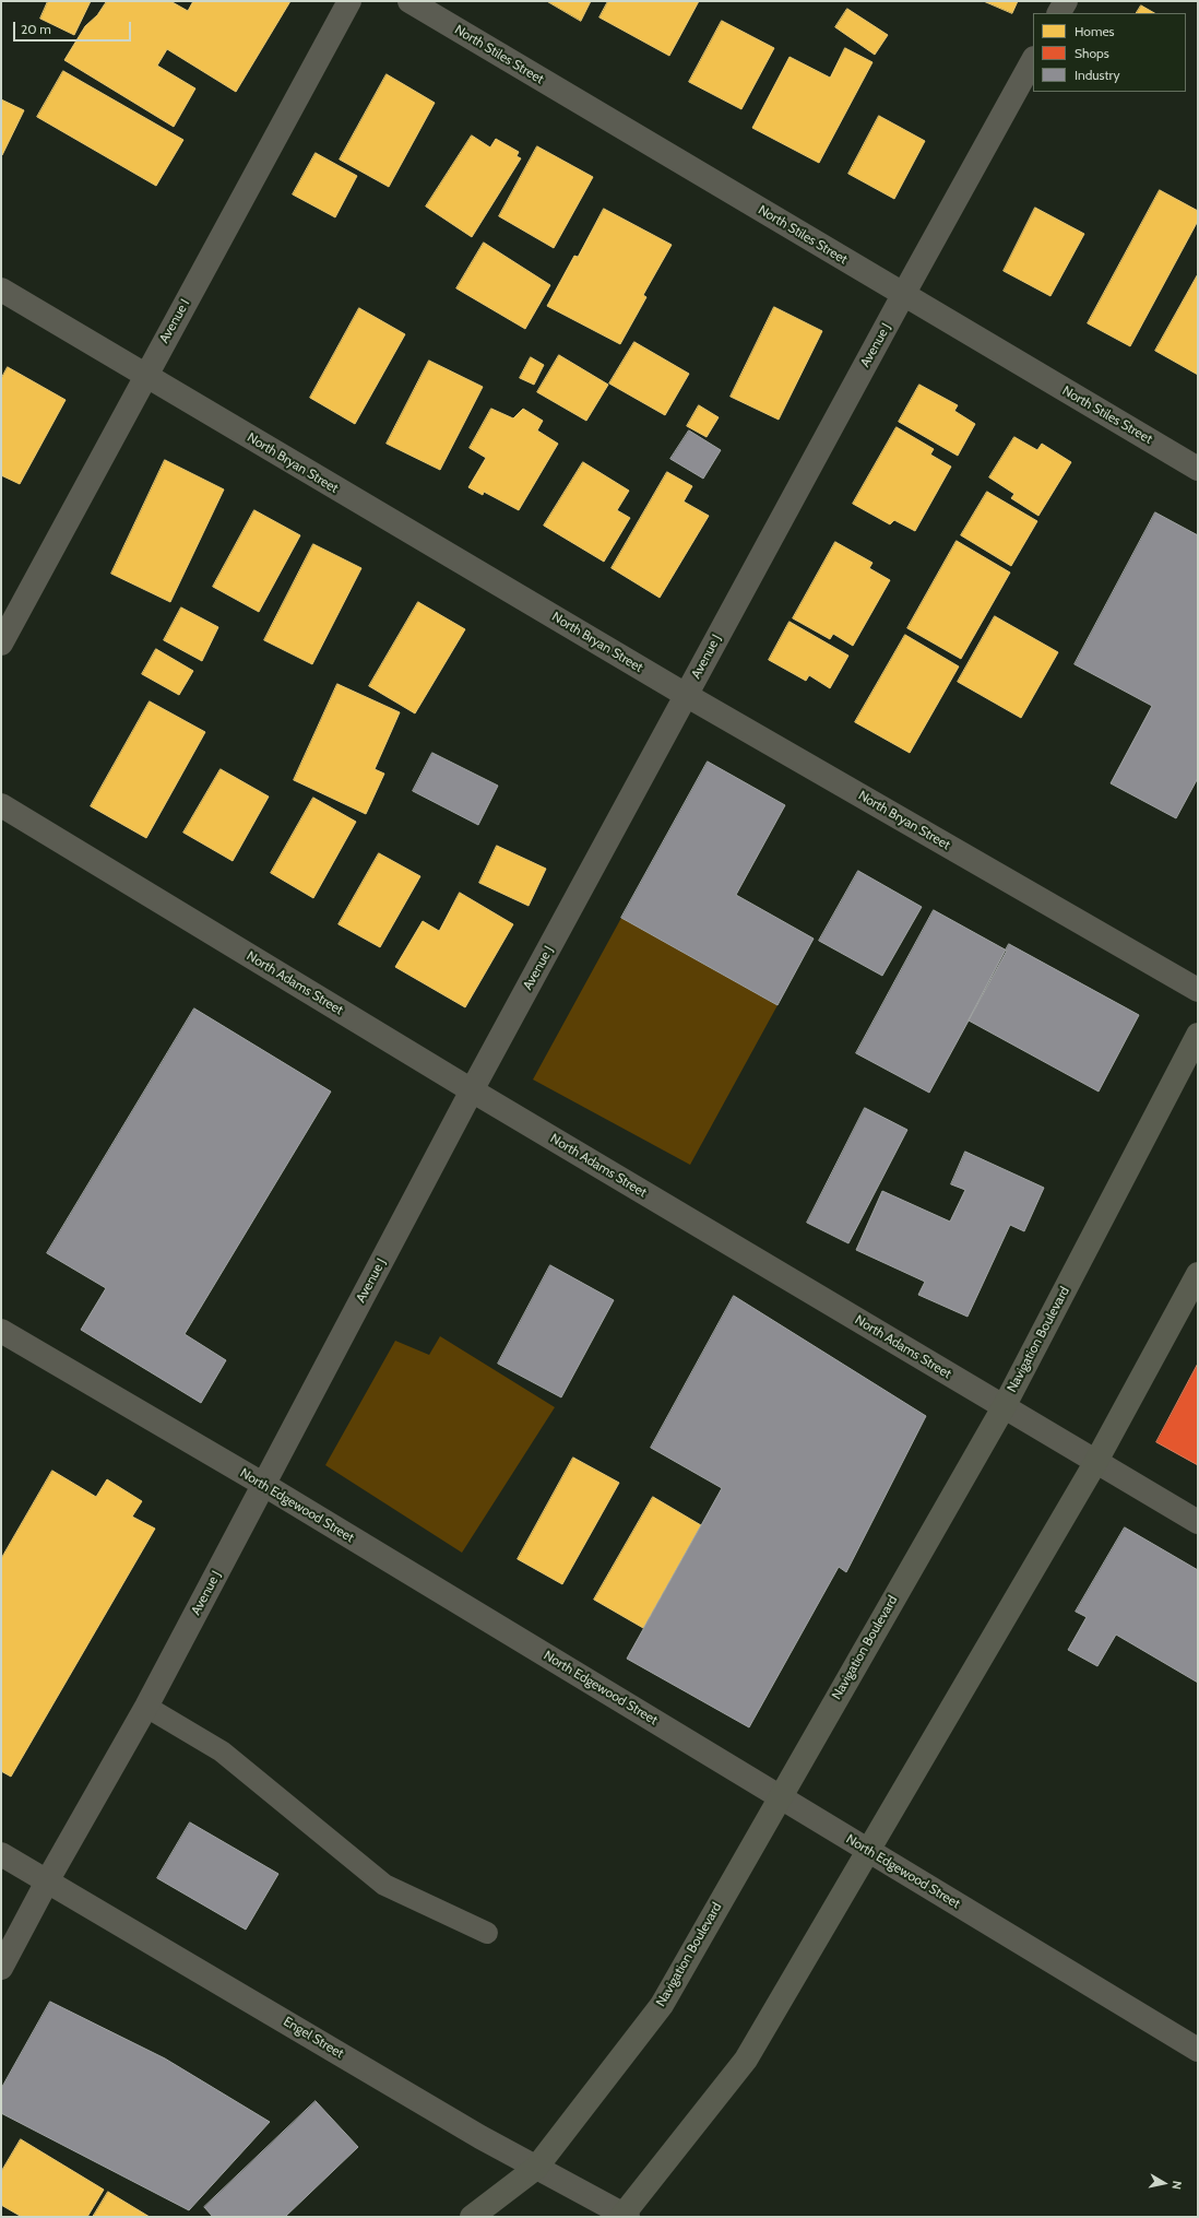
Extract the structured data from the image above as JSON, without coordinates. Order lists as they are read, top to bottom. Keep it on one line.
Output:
{"streets":{"main road":["Navigation Boulevard"],"street":["North Stiles Street","Avenue I","Avenue J","North Bryan Street","North Adams Street","North Edgewood Street","Engel Street"]},"crossings":[["North Stiles Street","Avenue J"],["Avenue I","North Bryan Street"],["Avenue J","North Bryan Street"],["Avenue J","North Adams Street"],["Avenue J","North Edgewood Street"],["Avenue J","Engel Street"],["North Adams Street","Navigation Boulevard"],["Navigation Boulevard","North Edgewood Street"],["Navigation Boulevard","Engel Street"]],"legend":["Homes","Shops","Industry"],"scale_bar":"20 m","north":"right"}
